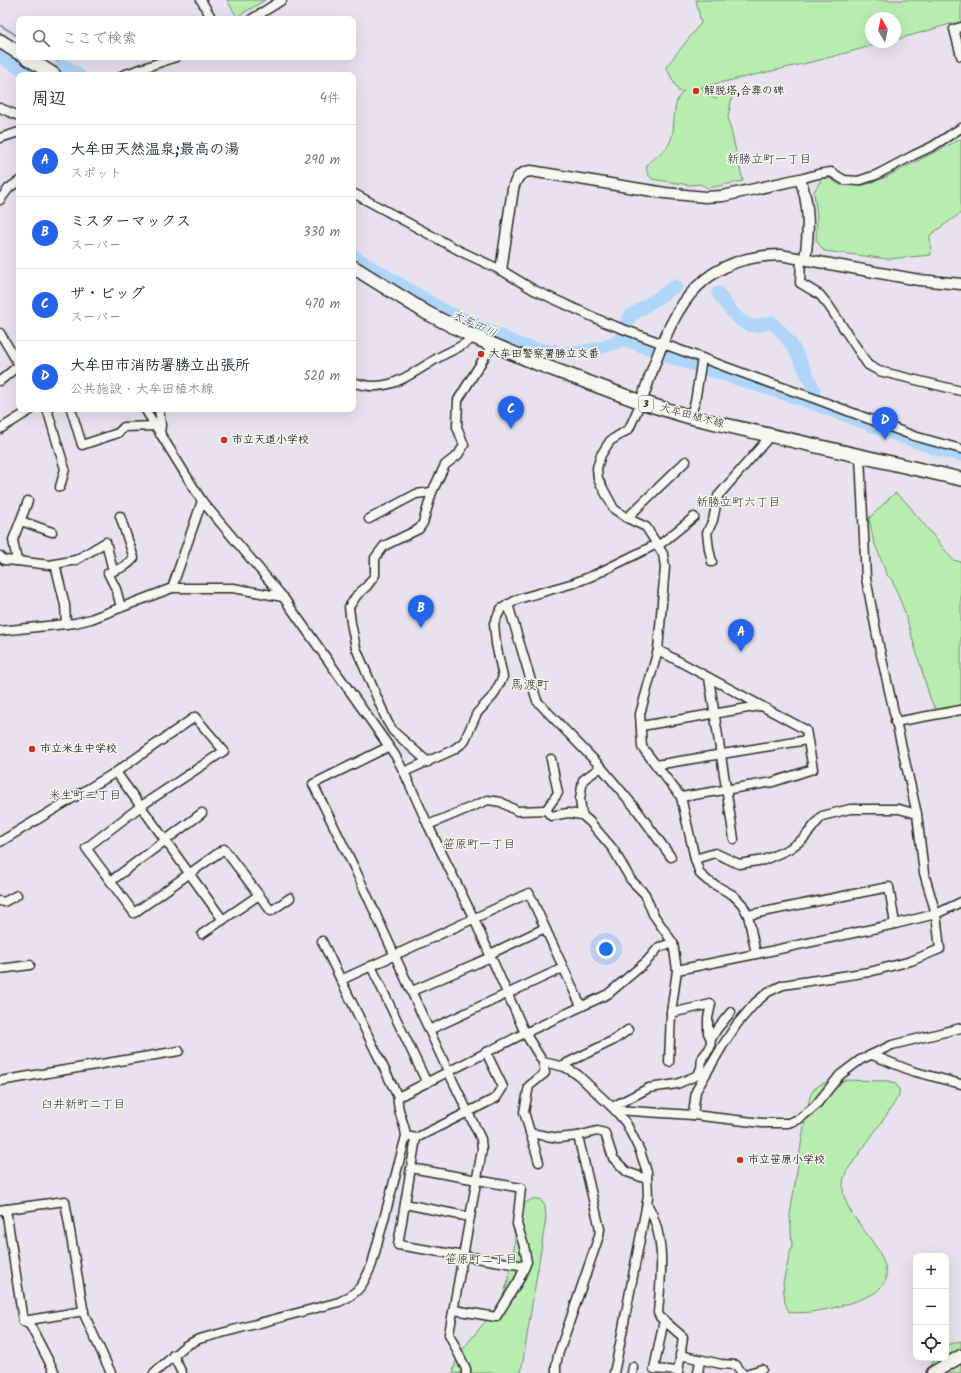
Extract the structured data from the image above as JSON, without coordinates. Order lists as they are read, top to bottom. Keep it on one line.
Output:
{"streets":{"main road":["3","大牟田植木線"]},"districts":["新勝立町一丁目","新勝立町六丁目","馬渡町","米生町二丁目","笹原町一丁目","臼井新町二丁目","笹原町二丁目"],"water":["大牟田川"],"places":["解脱塔,合葬の碑","大牟田警察署勝立交番","市立天道小学校","市立米生中学校","市立笹原小学校"],"north":"top","page":{"search":"ここで検索","heading":["周辺","4件"],"list":[{"mark":"A","name":"大牟田天然温泉;最高の湯","note":"スポット","value":"290 m"},{"mark":"B","name":"ミスターマックス","note":"スーパー","value":"330 m"},{"mark":"C","name":"ザ・ビッグ","note":"スーパー","value":"470 m"},{"mark":"D","name":"大牟田市消防署勝立出張所","note":"公共施設 · 大牟田植木線","value":"520 m"}],"pins":["C","D","B","A"],"map_buttons":["+","−"]}}
